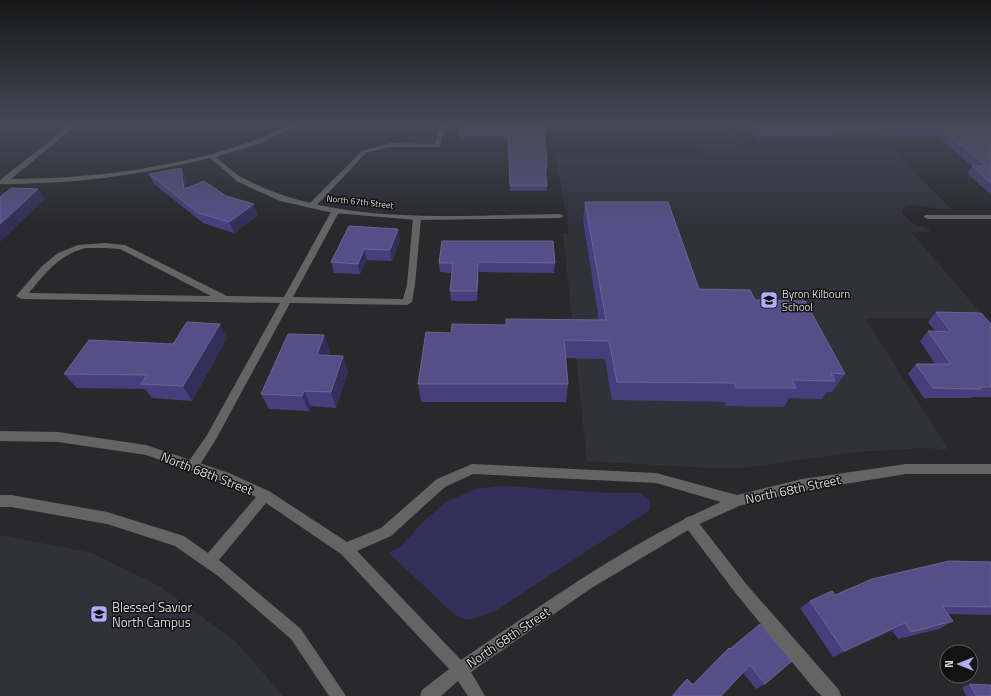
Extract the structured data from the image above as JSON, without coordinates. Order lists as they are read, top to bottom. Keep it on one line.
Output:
{"streets":{"street":["North 67th Street","North 68th Street"]},"places":{"school or university":["Byron Kilbourn School","Blessed Savior North Campus"]},"north":"left"}
